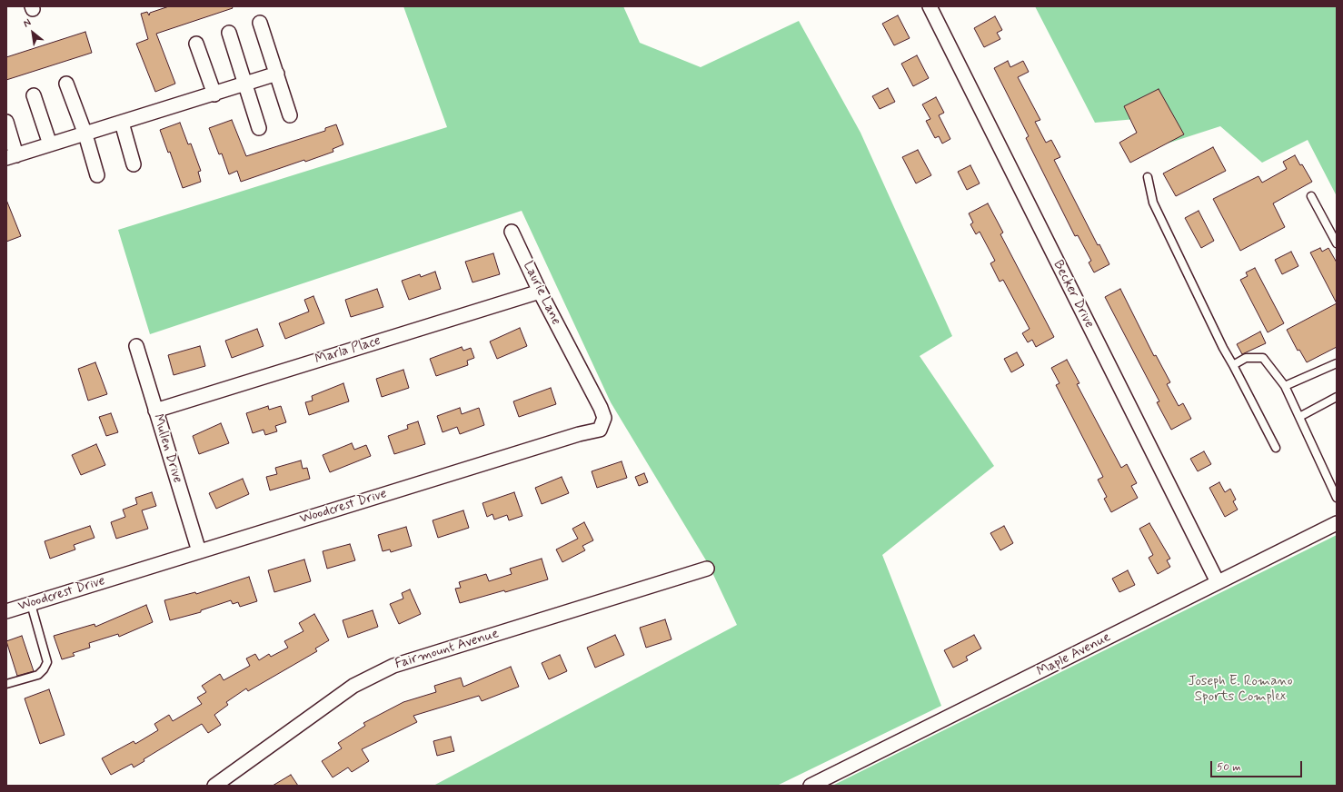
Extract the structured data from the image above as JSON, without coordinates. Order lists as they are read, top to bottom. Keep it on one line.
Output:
{"streets":{"street":["Laurie Lane","Becker Drive","Marla Place","Mullen Drive","Woodcrest Drive","Fairmount Avenue","Maple Avenue"]},"crossings":[["Laurie Lane","Marla Place"],["Laurie Lane","Woodcrest Drive"],["Becker Drive","Maple Avenue"],["Marla Place","Mullen Drive"],["Mullen Drive","Woodcrest Drive"]],"parks":["Joseph E. Romano Sports Complex"],"scale_bar":"50 m","north":"top left"}
